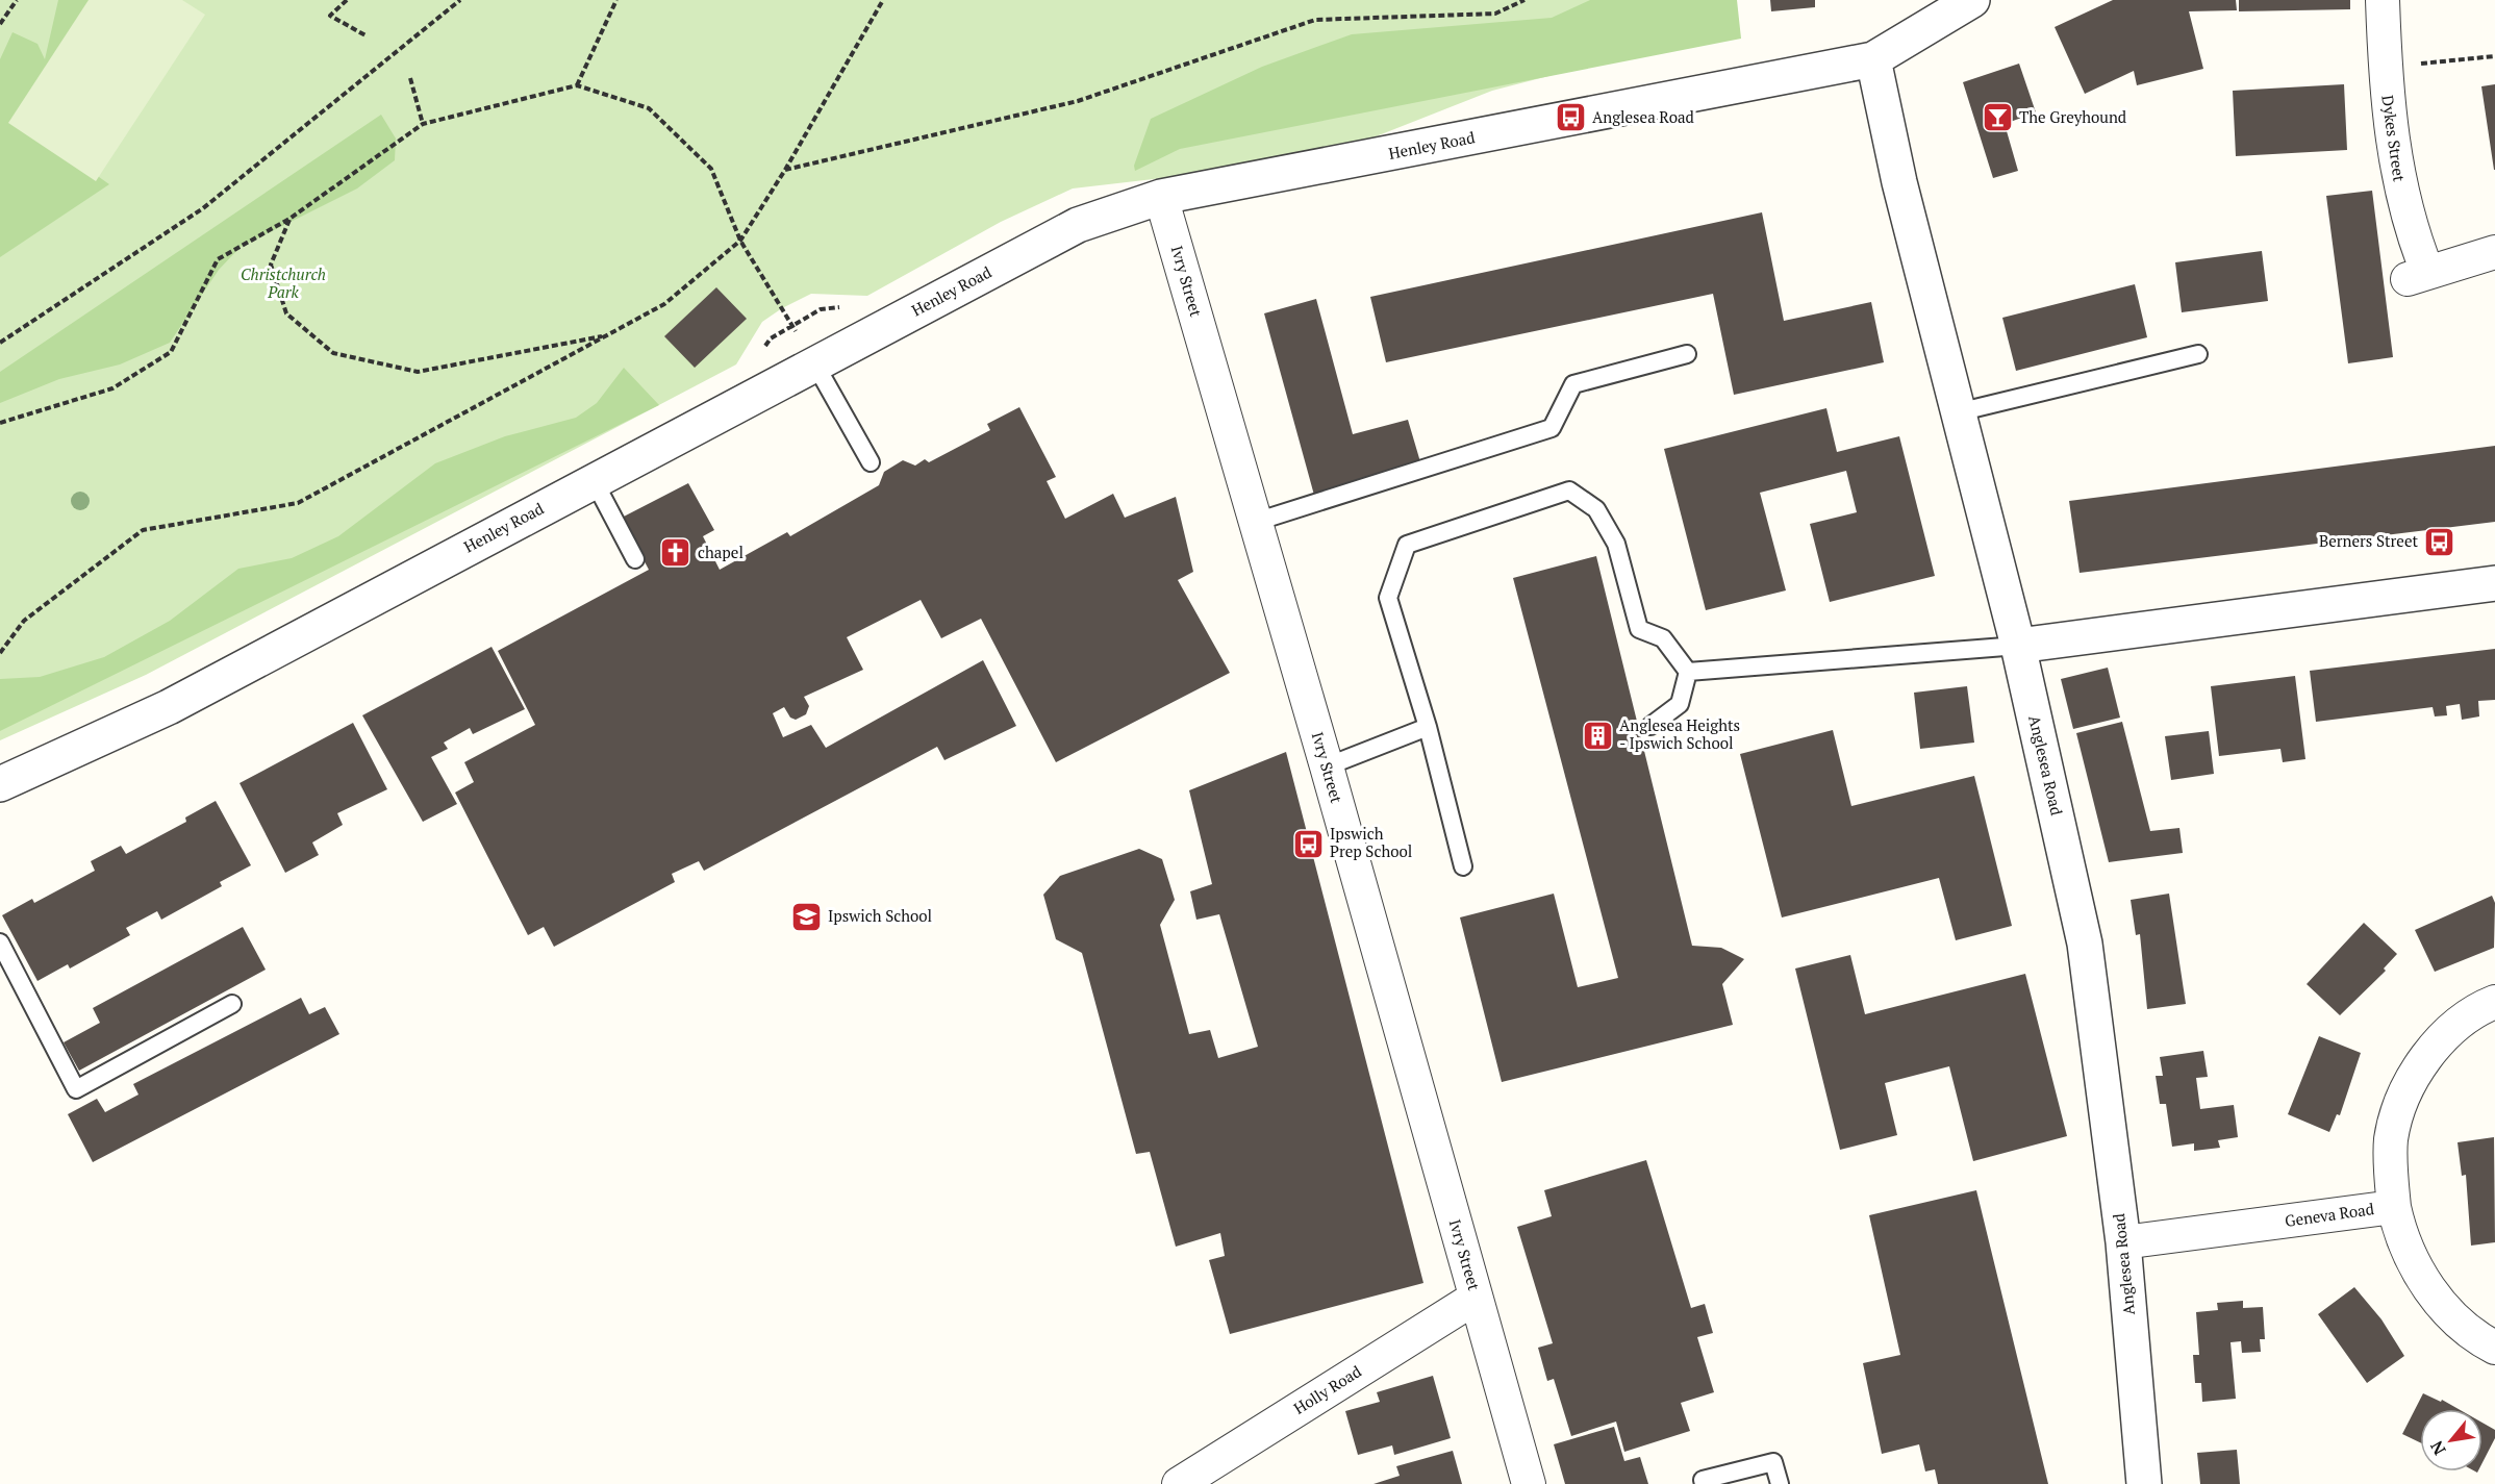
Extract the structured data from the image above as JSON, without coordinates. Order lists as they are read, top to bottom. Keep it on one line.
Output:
{"streets":{"street":["Dykes Street","Henley Road","Ivry Street","Anglesea Road","Geneva Road","Holly Road"]},"crossings":[["Henley Road","Ivry Street"],["Henley Road","Anglesea Road"],["Ivry Street","Holly Road"],["Anglesea Road","Geneva Road"]],"parks":["Christchurch Park"],"places":{"bus stop":["Anglesea Road","Berners Street","Ipswich Prep School"],"bar":["The Greyhound"],"church":["chapel"],"building":["Anglesea Heights - Ipswich School"],"school or university":["Ipswich School"]},"north":"bottom left"}
